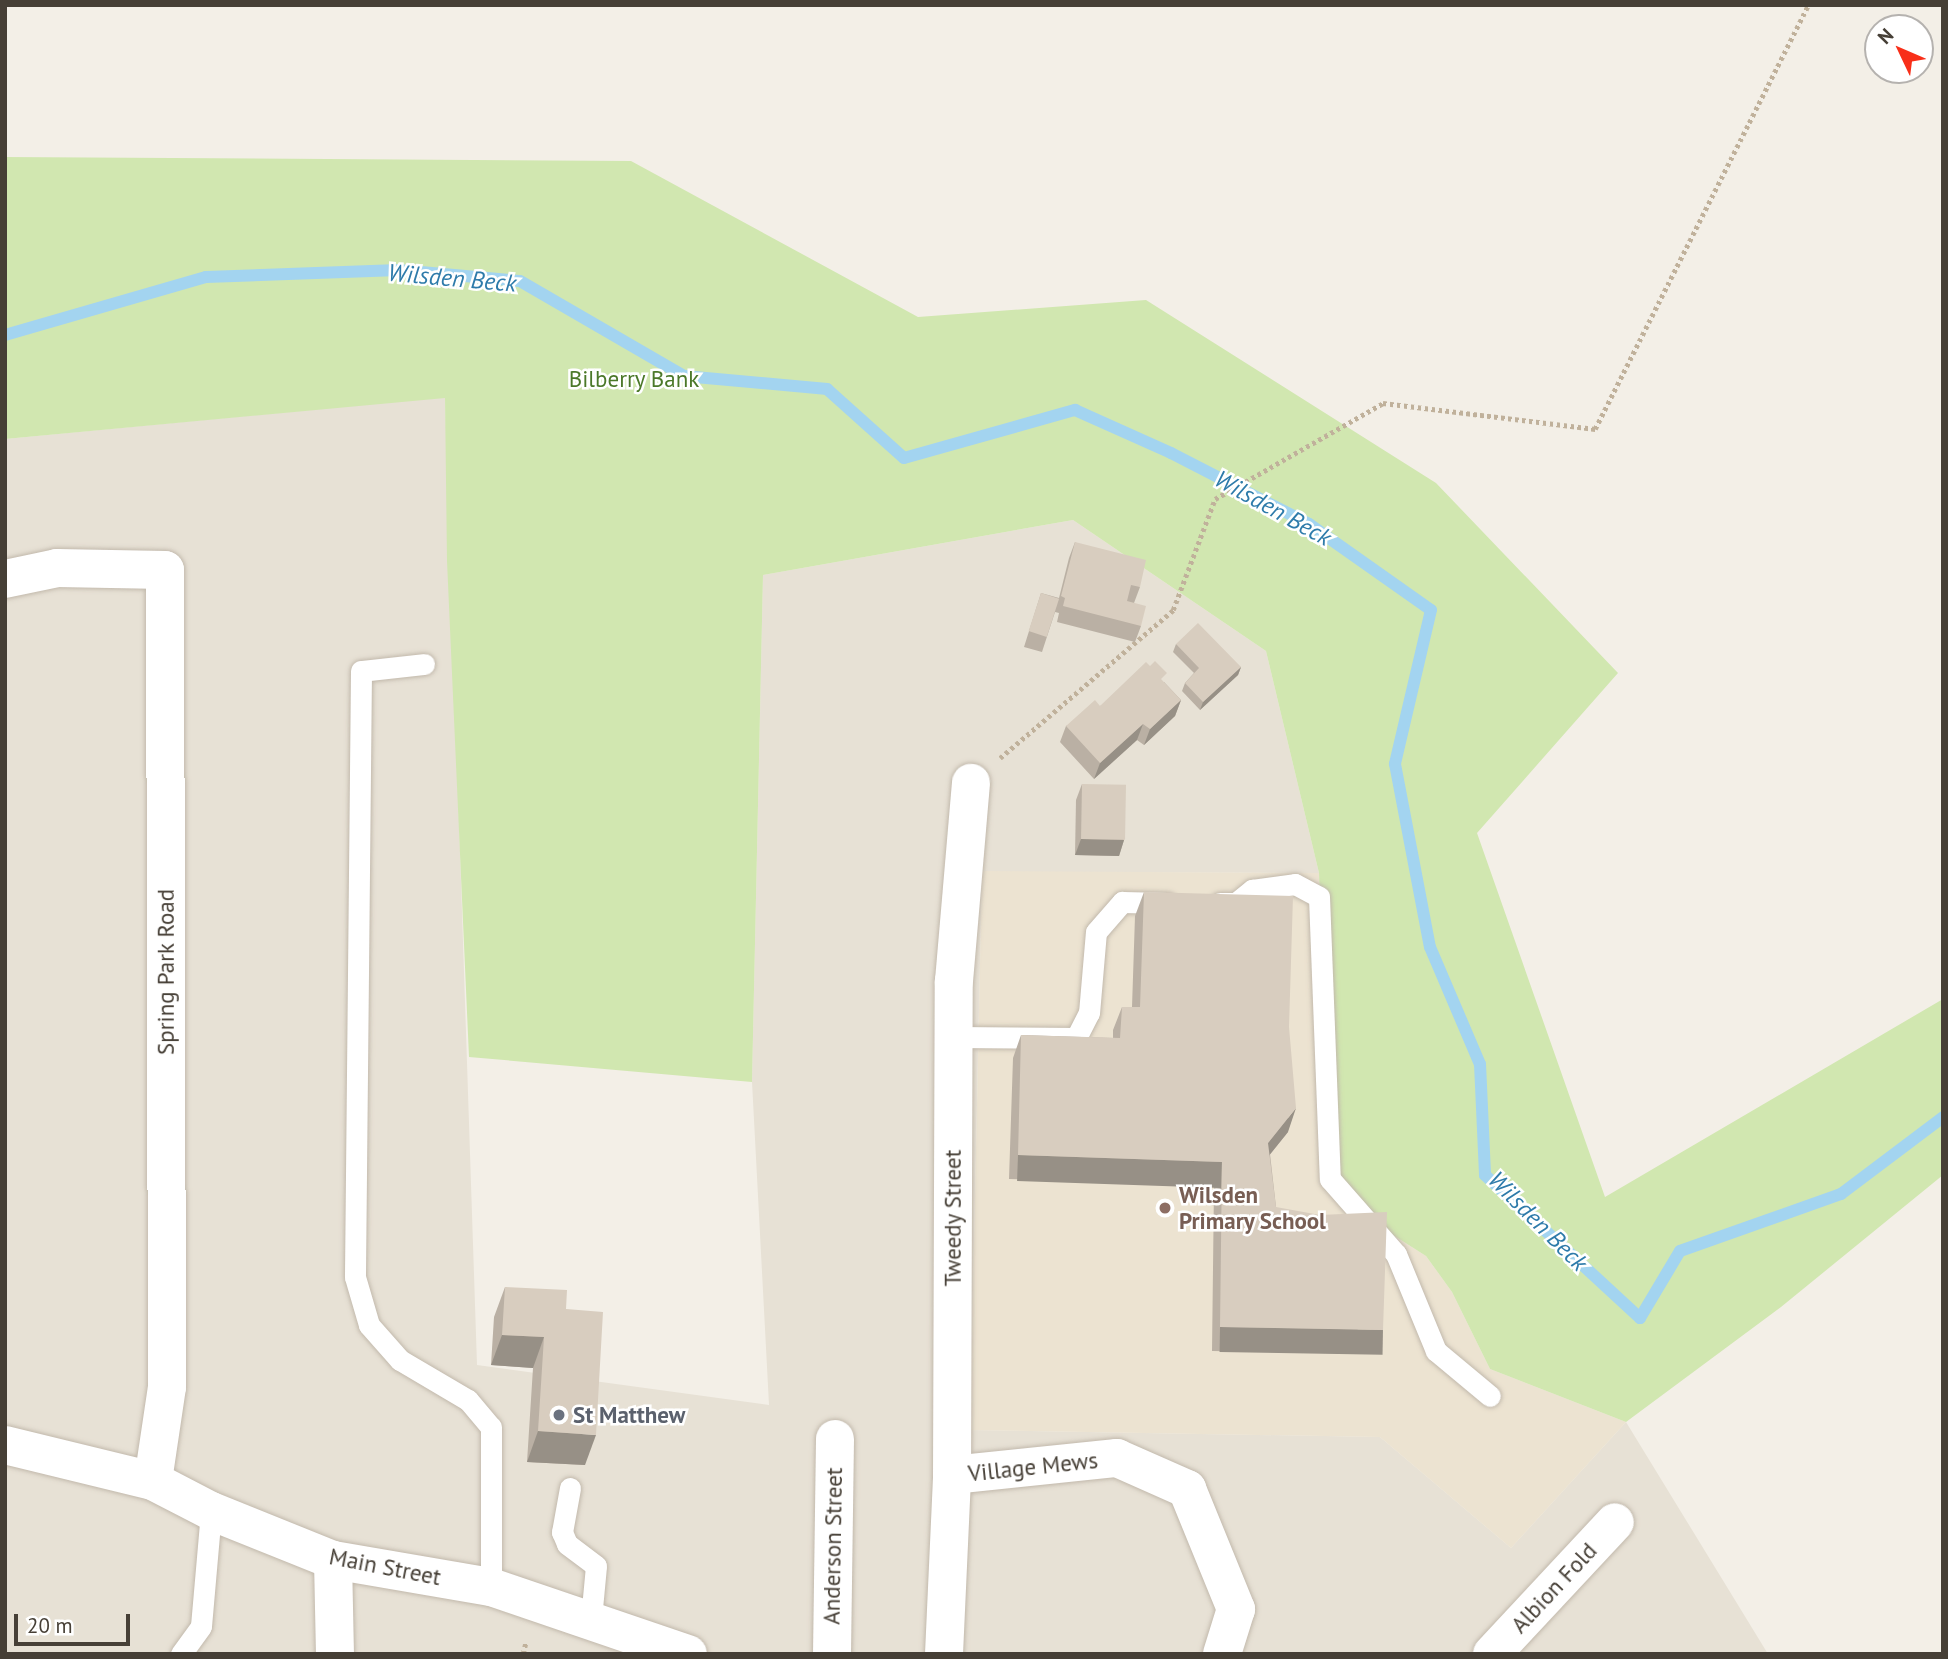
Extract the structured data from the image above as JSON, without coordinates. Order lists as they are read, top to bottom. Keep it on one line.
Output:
{"streets":{"street":["Spring Park Road","Tweedy Street","Village Mews","Anderson Street","Main Street","Albion Fold"]},"crossings":[["Spring Park Road","Main Street"],["Tweedy Street","Village Mews"]],"water":["Wilsden Beck"],"parks":["Bilberry Bank"],"places":["Wilsden Primary School","St Matthew"],"scale_bar":"20 m","north":"top left"}
